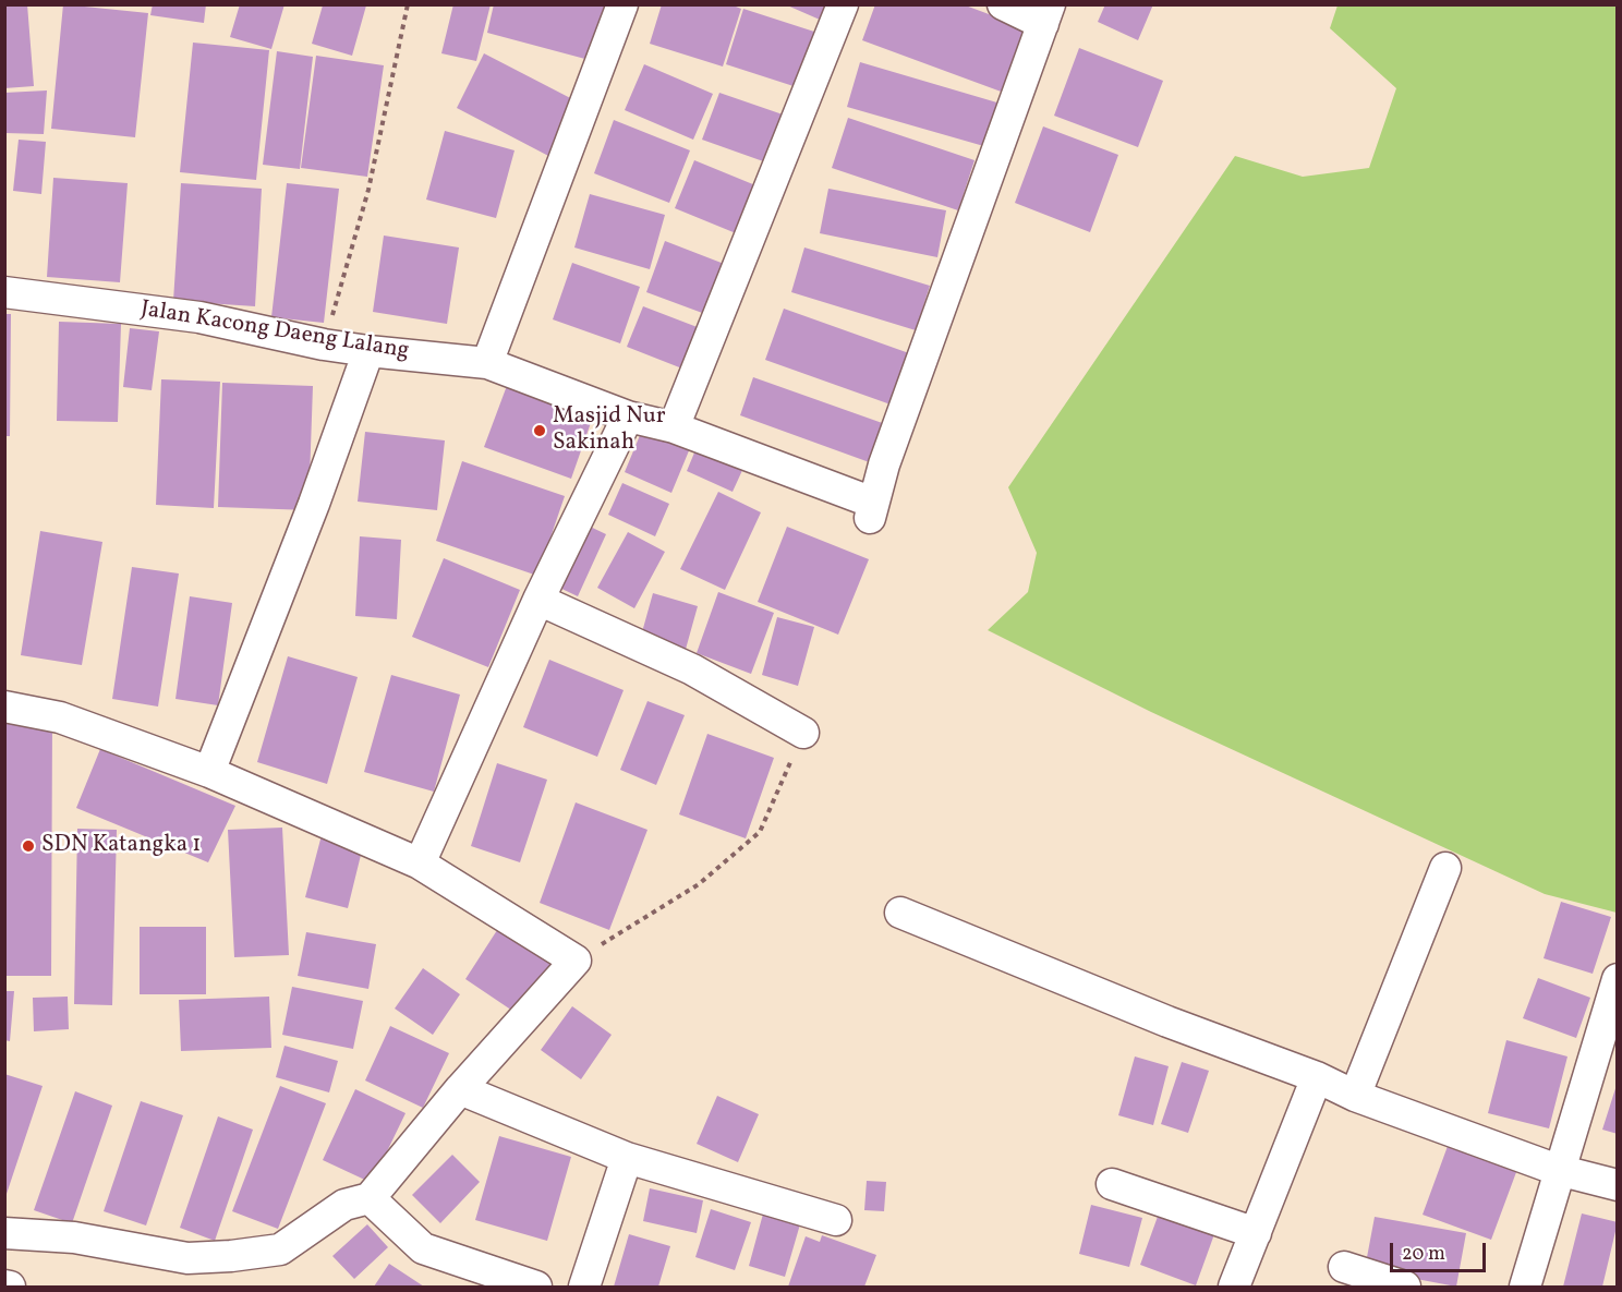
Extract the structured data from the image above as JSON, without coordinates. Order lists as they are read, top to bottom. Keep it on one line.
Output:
{"streets":{"street":["Jalan Kacong Daeng Lalang"]},"places":["Masjid Nur Sakinah","SDN Katangka 1"],"scale_bar":"20 m"}
